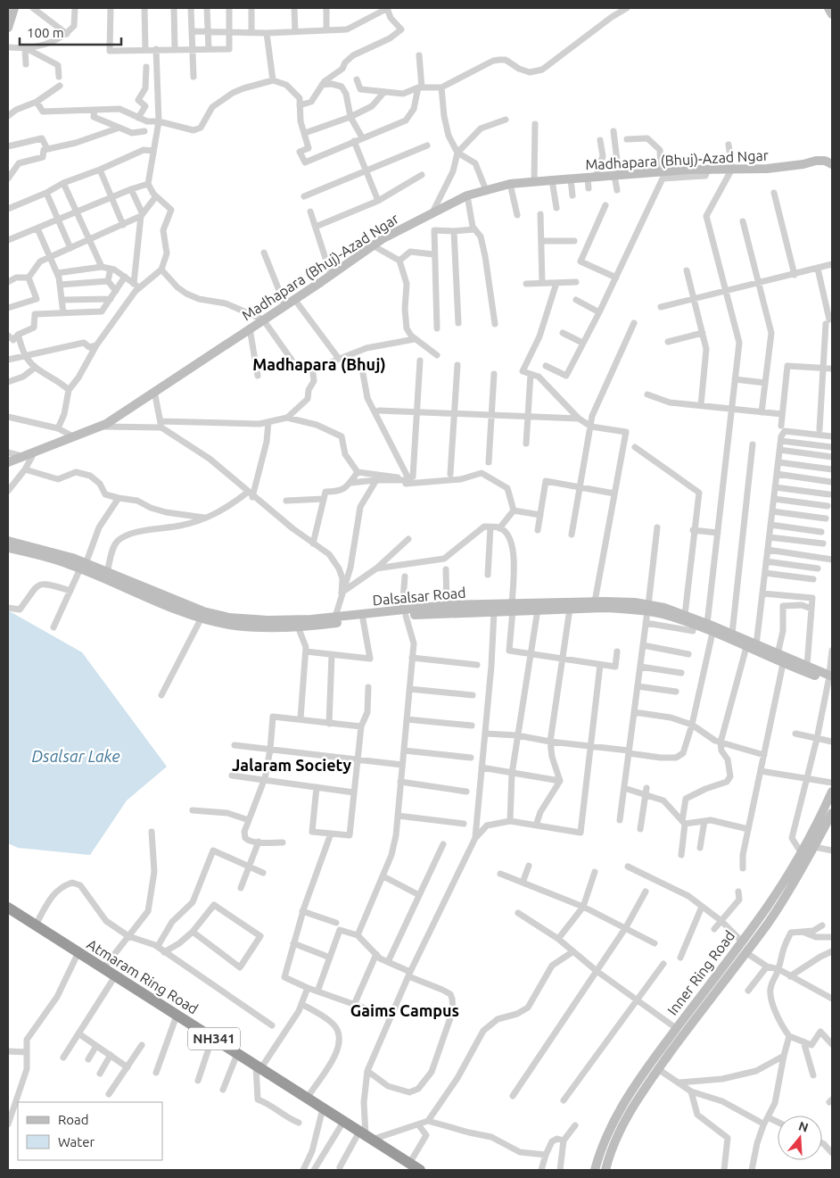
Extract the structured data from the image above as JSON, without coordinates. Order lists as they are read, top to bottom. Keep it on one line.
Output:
{"streets":{"highway":["Atmaram Ring Road","NH341"],"street":["Madhapara (Bhuj)-Azad Ngar","Dalsalsar Road","Inner Ring Road"]},"districts":["Madhapara (Bhuj)","Jalaram Society","Gaims Campus"],"water":["Dsalsar Lake"],"legend":["Road","Water"],"scale_bar":"100 m","north":"top"}
